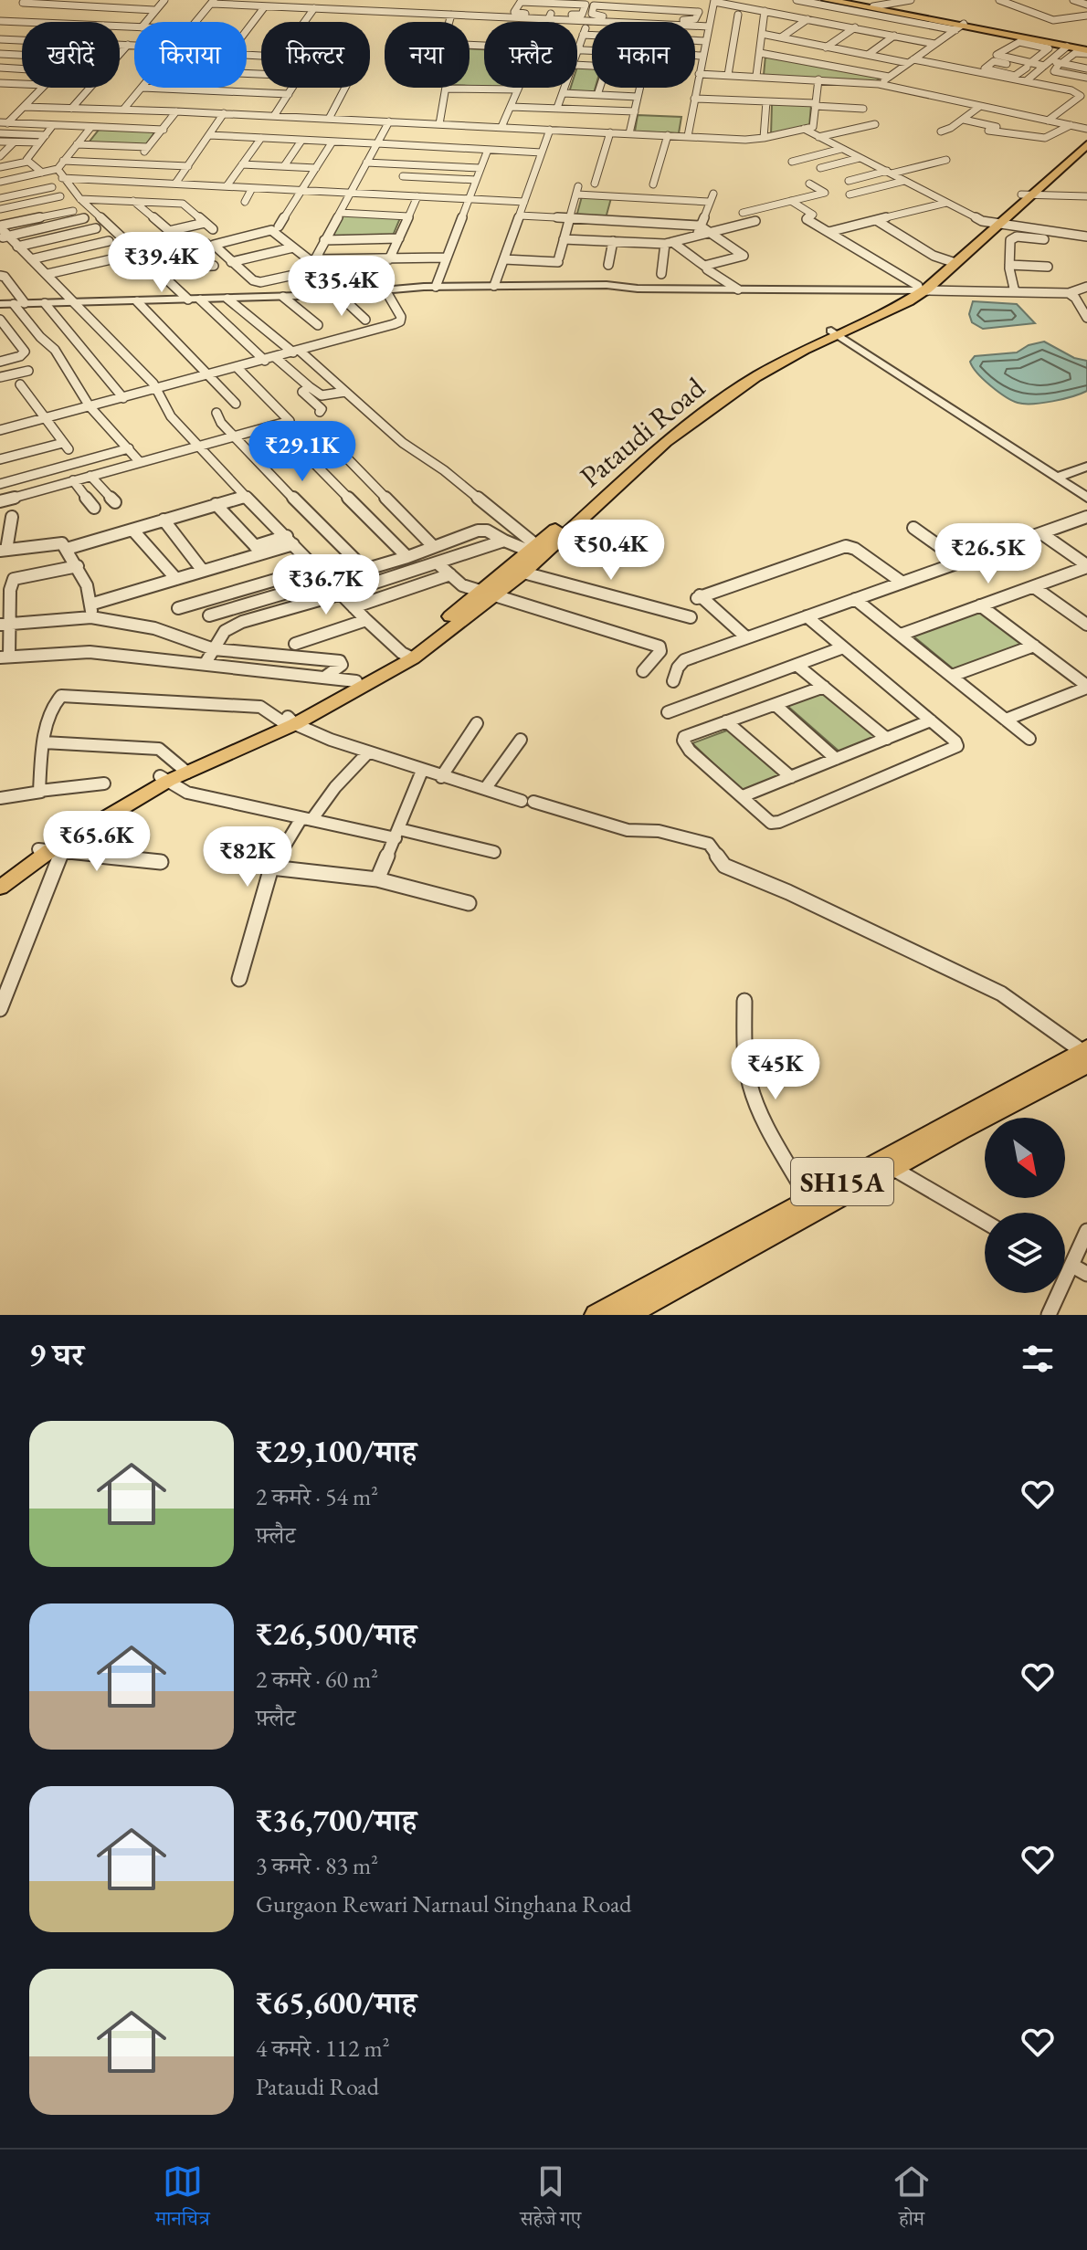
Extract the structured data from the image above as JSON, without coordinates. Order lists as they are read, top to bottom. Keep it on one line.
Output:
{"streets":{"main road":["Pataudi Road","SH15A"]},"north":"bottom right","page":{"chip":["खरीदें","किराया","फ़िल्टर","नया","फ़्लैट","मकान"],"price":["₹39.4K","₹35.4K","₹29.1K","₹50.4K","₹26.5K","₹36.7K","₹65.6K","₹82K","₹45K"],"heading":"9 घर","list":[{"name":"₹29,100/माह","note":"2 कमरे · 54 m² · फ़्लैट"},{"name":"₹26,500/माह","note":"2 कमरे · 60 m² · फ़्लैट"},{"name":"₹36,700/माह","note":"3 कमरे · 83 m² · Gurgaon Rewari Narnaul Singhana Road"},{"name":"₹65,600/माह","note":"4 कमरे · 112 m² · Pataudi Road"}],"tabs":["मानचित्र","सहेजे गए","होम"]}}
